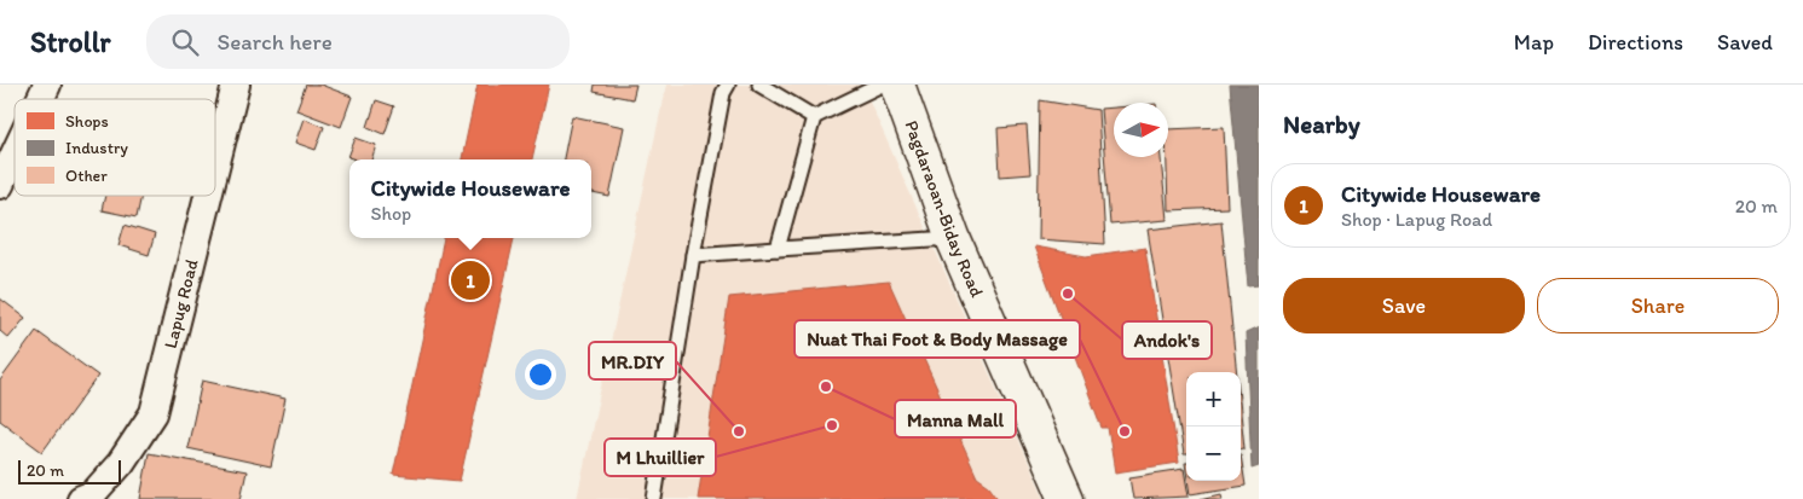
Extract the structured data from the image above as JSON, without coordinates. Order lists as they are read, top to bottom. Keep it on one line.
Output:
{"streets":{"main road":["Pagdaraoan-Biday Road"],"street":["Lapug Road"]},"places":["Andok's","Manna Mall","M Lhuillier","MR.DIY","Nuat Thai Foot & Body Massage"],"legend":["Shops","Industry","Other"],"scale_bar":"20 m","north":"right","page":{"header":"Strollr","search":"Search here","nav":["Map","Directions","Saved"],"heading":"Nearby","popup":["Citywide Houseware","Shop"],"list":[{"mark":"1","name":"Citywide Houseware","note":"Shop · Lapug Road","value":"20 m"}],"pins":"1","buttons":["Save","Share"],"map_buttons":["+","−"],"scale":"20 m"}}
